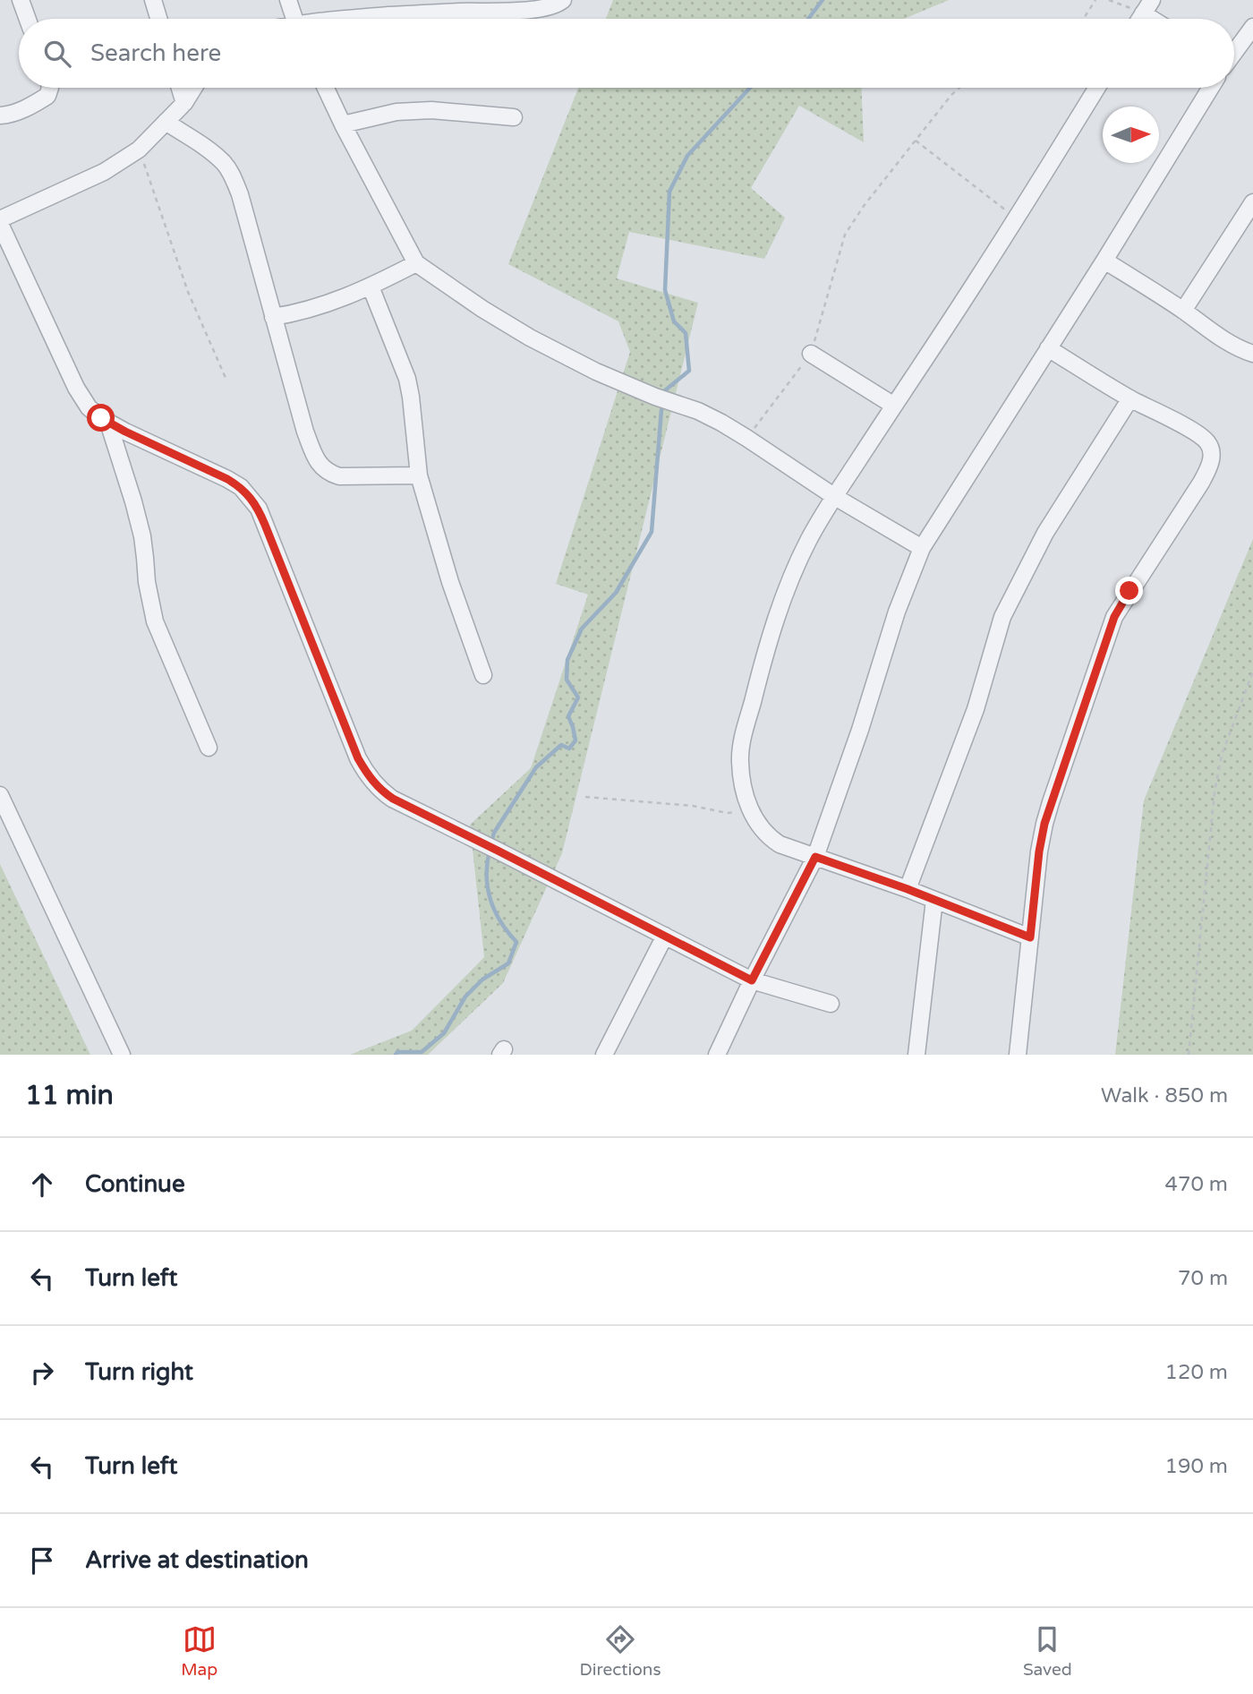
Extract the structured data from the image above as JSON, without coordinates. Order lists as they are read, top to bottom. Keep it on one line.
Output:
{"north":"right","page":{"search":"Search here","heading":["11 min","Walk · 850 m"],"list":[["Continue","470 m"],["Turn left","70 m"],["Turn right","120 m"],["Turn left","190 m"],"Arrive at destination"],"nav":["Map","Directions","Saved"]}}
